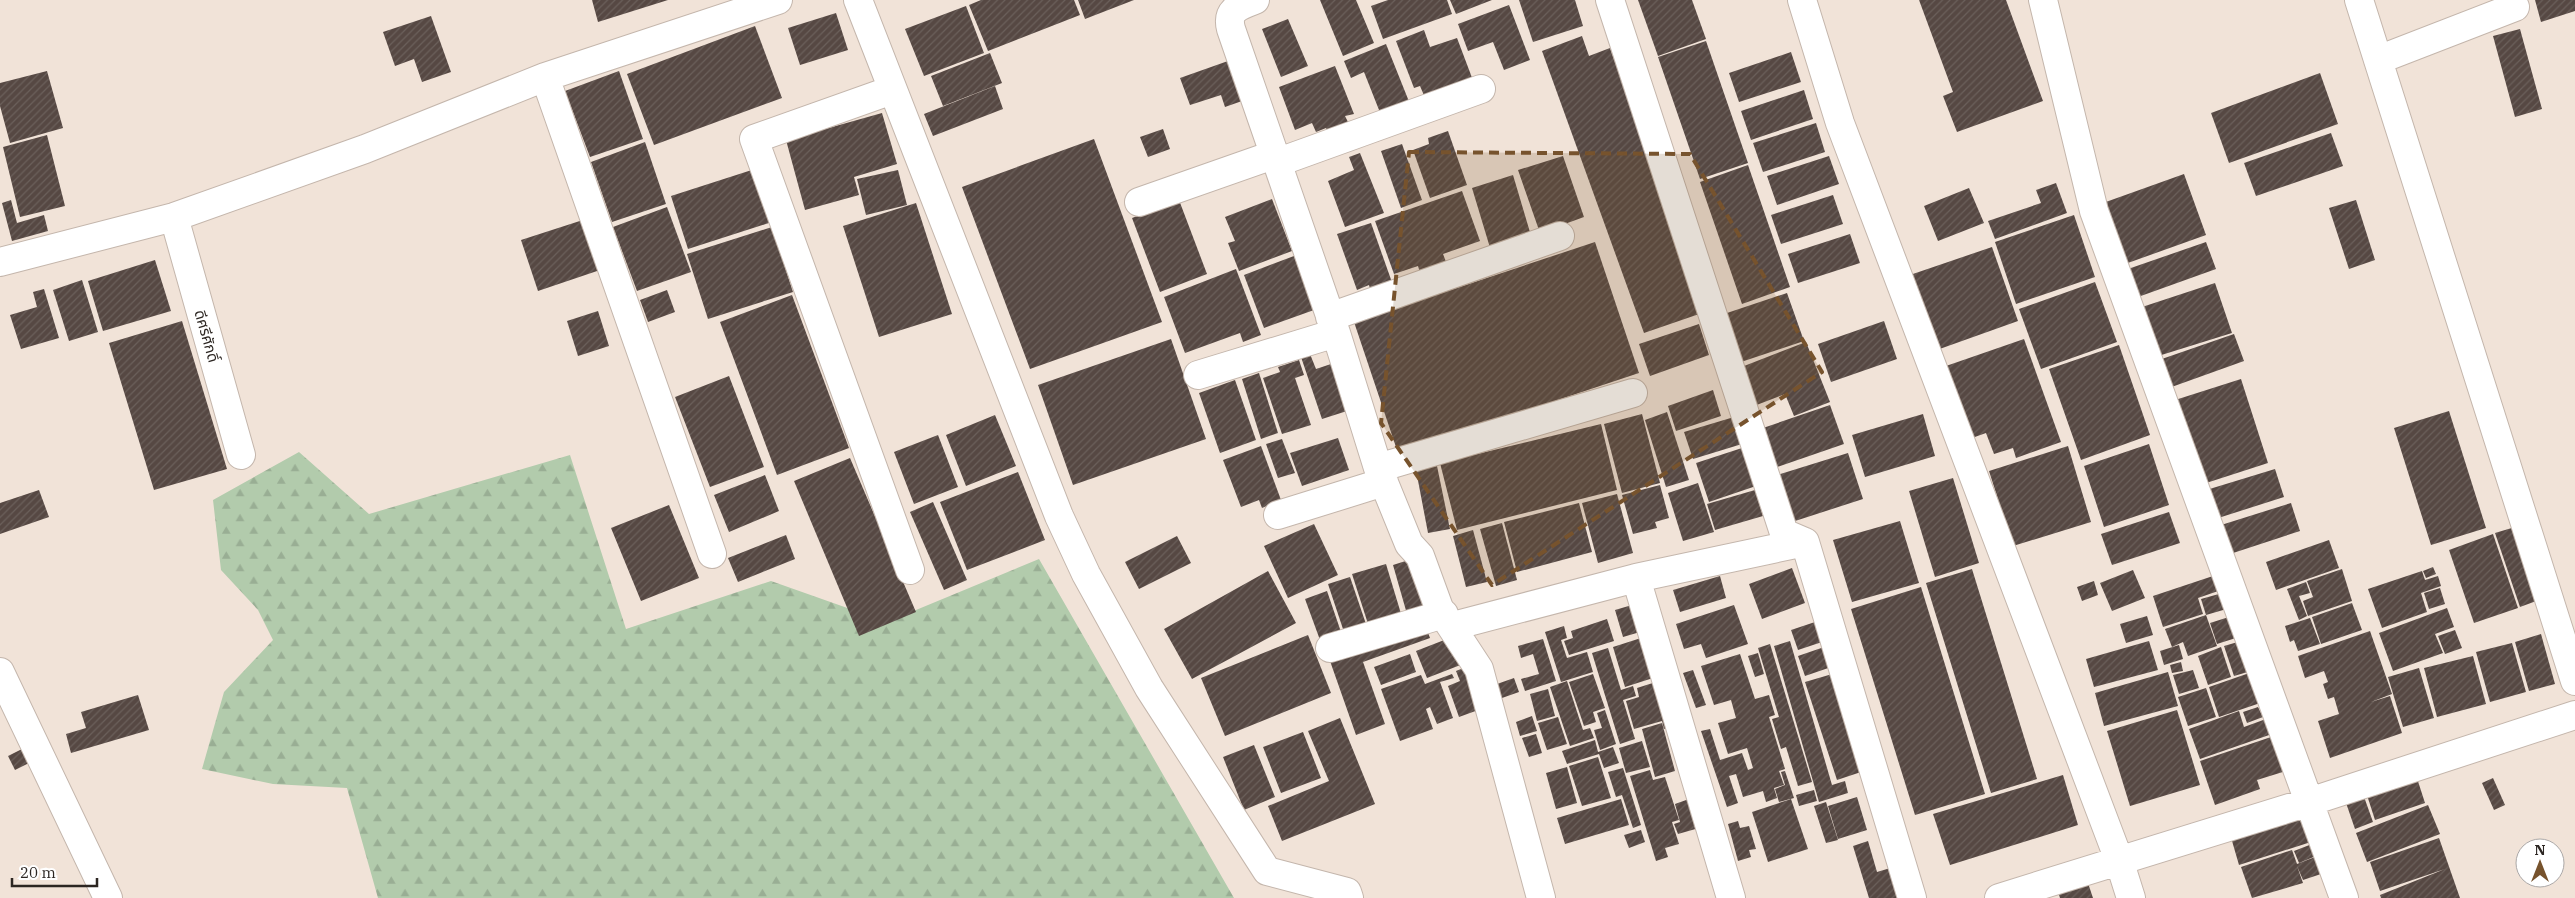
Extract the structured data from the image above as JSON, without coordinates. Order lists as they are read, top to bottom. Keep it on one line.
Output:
{"streets":{"street":["ดีศรีศักดิ์"]},"scale_bar":"20 m","north":"top"}
